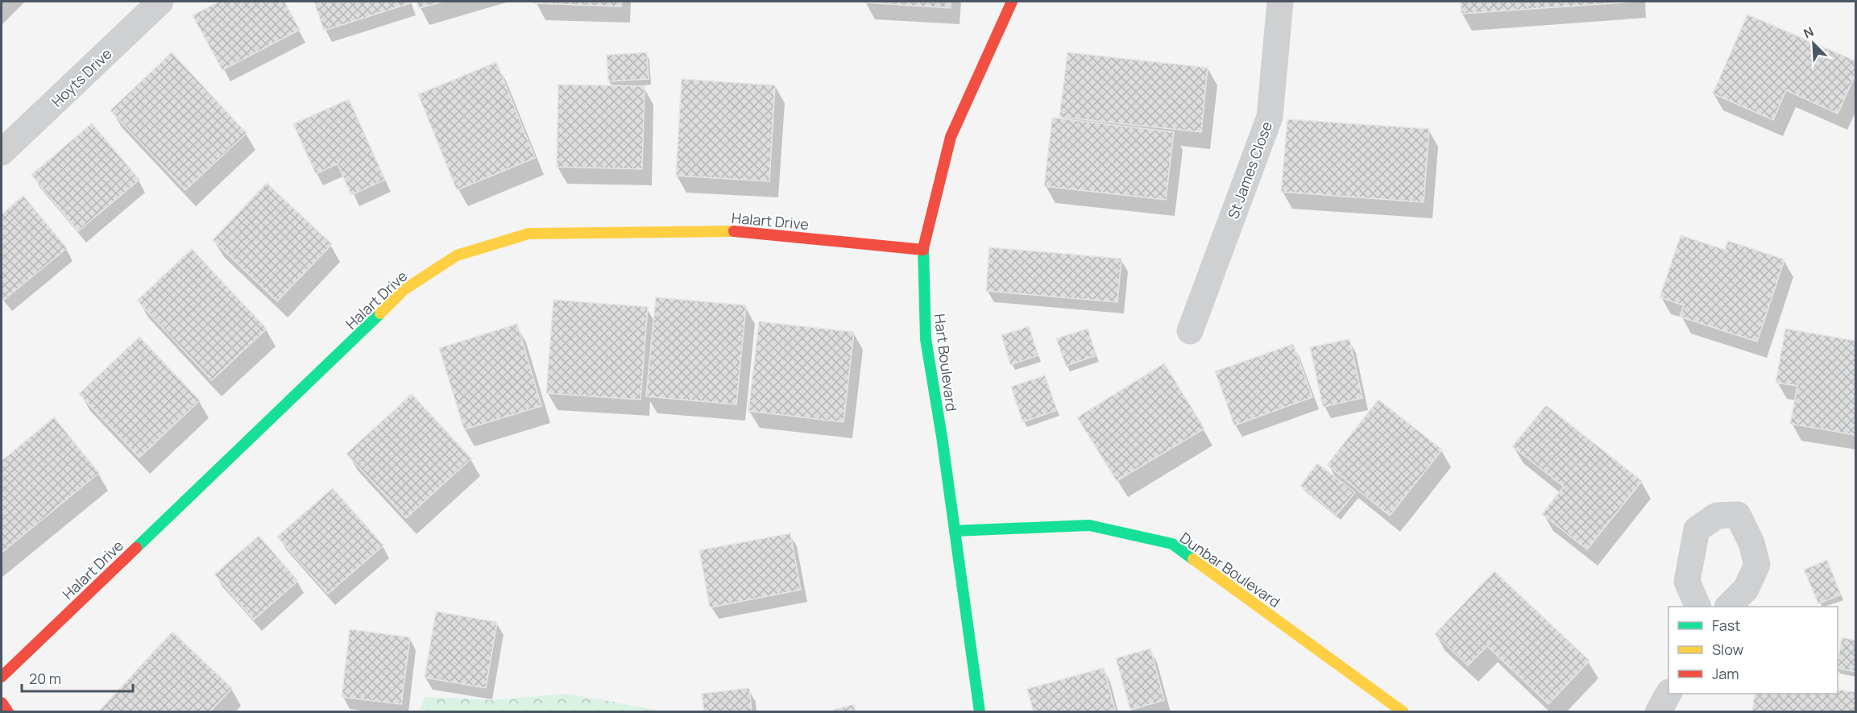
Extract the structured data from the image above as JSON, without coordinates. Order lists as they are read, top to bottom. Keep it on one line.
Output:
{"streets":{"street":["Hoyts Drive","St James Close","Halart Drive","Hart Boulevard","Dunbar Boulevard"]},"crossings":[["Halart Drive","Hart Boulevard"],["Hart Boulevard","Dunbar Boulevard"]],"legend":["Fast","Slow","Jam"],"scale_bar":"20 m","north":"top left"}
